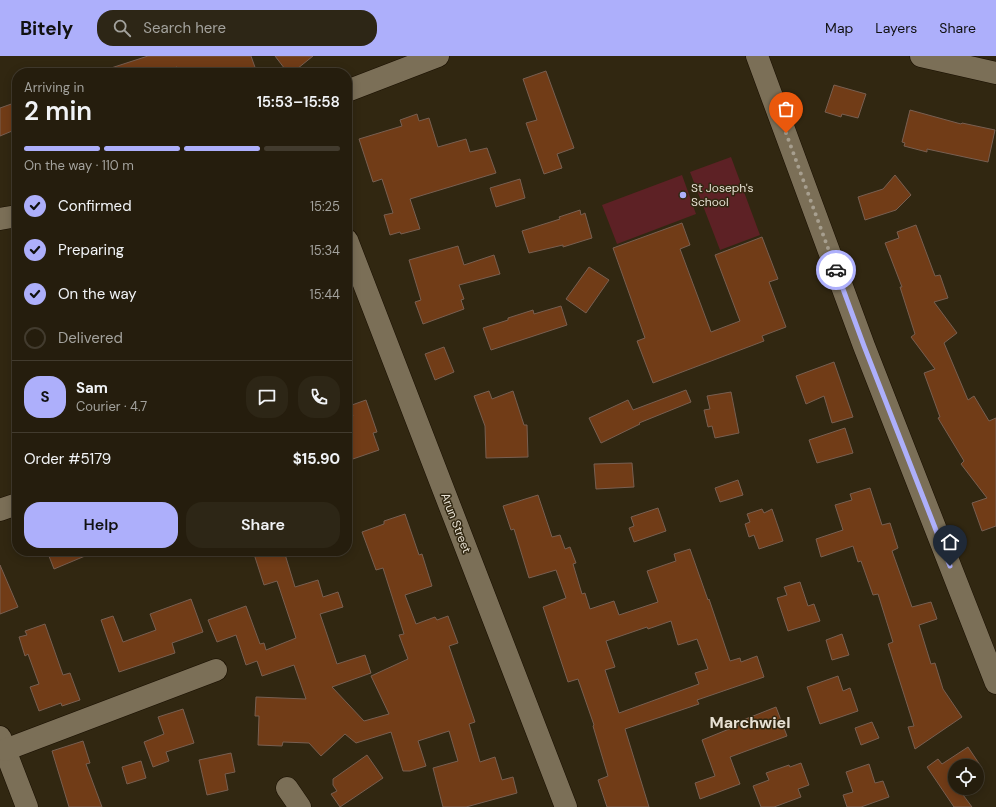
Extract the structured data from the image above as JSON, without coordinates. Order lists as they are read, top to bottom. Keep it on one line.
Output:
{"streets":{"street":["Arun Street"]},"districts":["Marchwiel"],"places":["St Joseph's School"],"page":{"header":"Bitely","search":"Search here","nav":["Map","Layers","Share"],"heading":["2 min","Arriving in","15:53–15:58"],"panel":["Sam","Courier · 4.7","Order #5179","$15.90"],"bar":"On the way · 110 m","list":[["Confirmed","15:25"],["Preparing","15:34"],["On the way","15:44"],"Delivered"],"round":"S","buttons":["Help","Share"]}}
